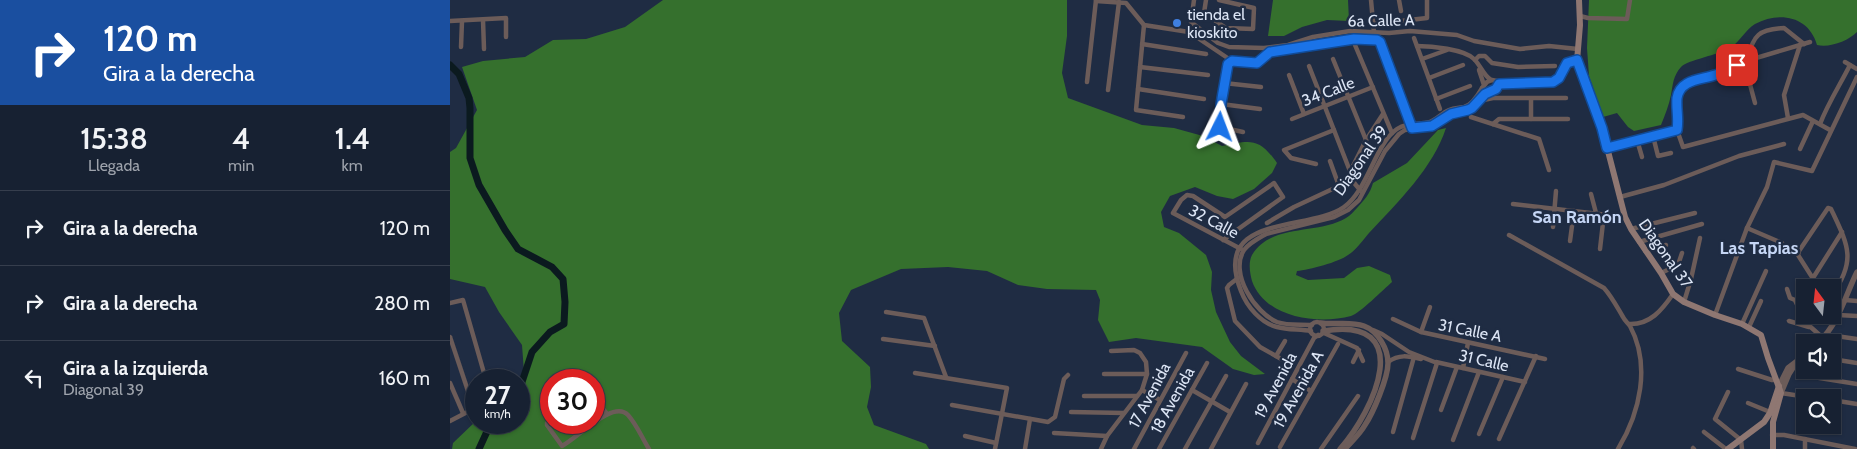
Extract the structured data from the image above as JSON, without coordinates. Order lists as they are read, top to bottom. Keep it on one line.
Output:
{"streets":{"main road":["Diagonal 37"],"street":["6a Calle A","34 Calle","Diagonal 39","32 Calle","31 Calle A","31 Calle","19 Avenida","19 Avenida A","17 Avenida","18 Avenida"]},"crossings":[["6a Calle A","Diagonal 37"],["Diagonal 39","32 Calle"]],"districts":["San Ramón","Las Tapias"],"places":["tienda el kioskito"],"north":"top","page":{"turn":["120 m","Gira a la derecha"],"eta":["15:38","Llegada","4","min","1.4","km"],"list":[{"name":"Gira a la derecha","value":"120 m"},{"name":"Gira a la derecha","value":"280 m"},{"name":"Gira a la izquierda","note":"Diagonal 39","value":"160 m"}],"speed":"27 km/h","limit":"30"}}
